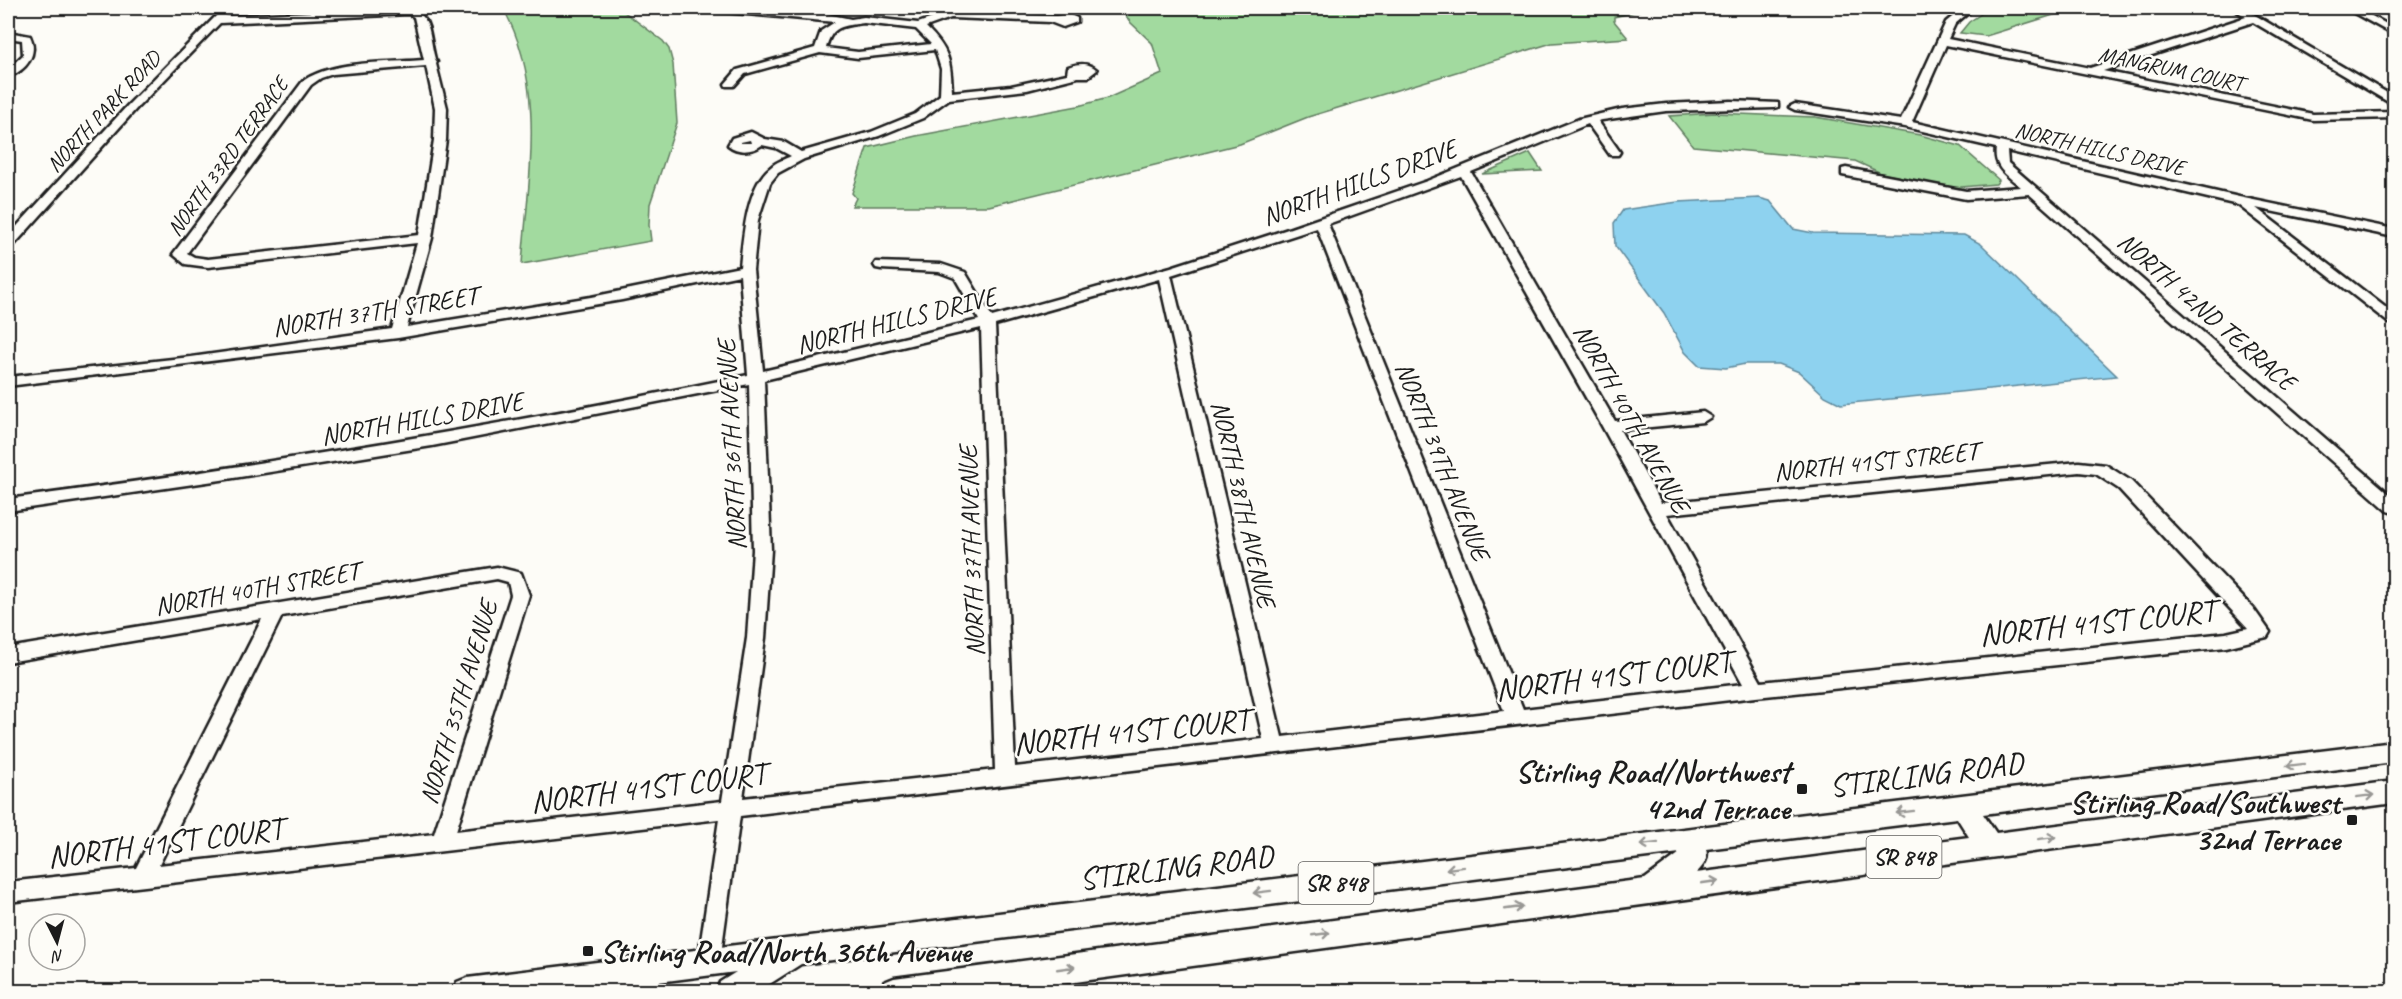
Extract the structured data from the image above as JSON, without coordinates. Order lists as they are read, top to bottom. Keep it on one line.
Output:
{"streets":{"main road":["STIRLING ROAD","SR 848"],"street":["MANGRUM COURT","NORTH PARK ROAD","NORTH HILLS DRIVE","NORTH 33RD TERRACE","NORTH 37TH STREET","NORTH 42ND TERRACE","NORTH 40TH AVENUE","NORTH 36TH AVENUE","NORTH 39TH AVENUE","NORTH 41ST STREET","NORTH 38TH AVENUE","NORTH 37TH AVENUE","NORTH 40TH STREET","NORTH 41ST COURT","NORTH 35TH AVENUE"]},"crossings":[["NORTH HILLS DRIVE","NORTH 42ND TERRACE"],["NORTH HILLS DRIVE","NORTH 40TH AVENUE"],["NORTH HILLS DRIVE","NORTH 36TH AVENUE"],["NORTH HILLS DRIVE","NORTH 39TH AVENUE"],["NORTH HILLS DRIVE","NORTH 38TH AVENUE"],["NORTH HILLS DRIVE","NORTH 37TH AVENUE"],["NORTH 37TH STREET","NORTH 36TH AVENUE"],["NORTH 40TH AVENUE","NORTH 41ST STREET"],["NORTH 40TH AVENUE","NORTH 41ST COURT"],["NORTH 36TH AVENUE","NORTH 41ST COURT"],["NORTH 36TH AVENUE","STIRLING ROAD"],["NORTH 39TH AVENUE","NORTH 41ST COURT"],["NORTH 41ST STREET","NORTH 41ST COURT"],["NORTH 38TH AVENUE","NORTH 41ST COURT"],["NORTH 37TH AVENUE","NORTH 41ST COURT"],["NORTH 40TH STREET","NORTH 35TH AVENUE"],["NORTH 41ST COURT","NORTH 35TH AVENUE"]],"places":{"transit":["Stirling Road/Northwest 42nd Terrace","Stirling Road/Southwest 32nd Terrace","Stirling Road/North 36th Avenue"]},"north":"bottom"}
